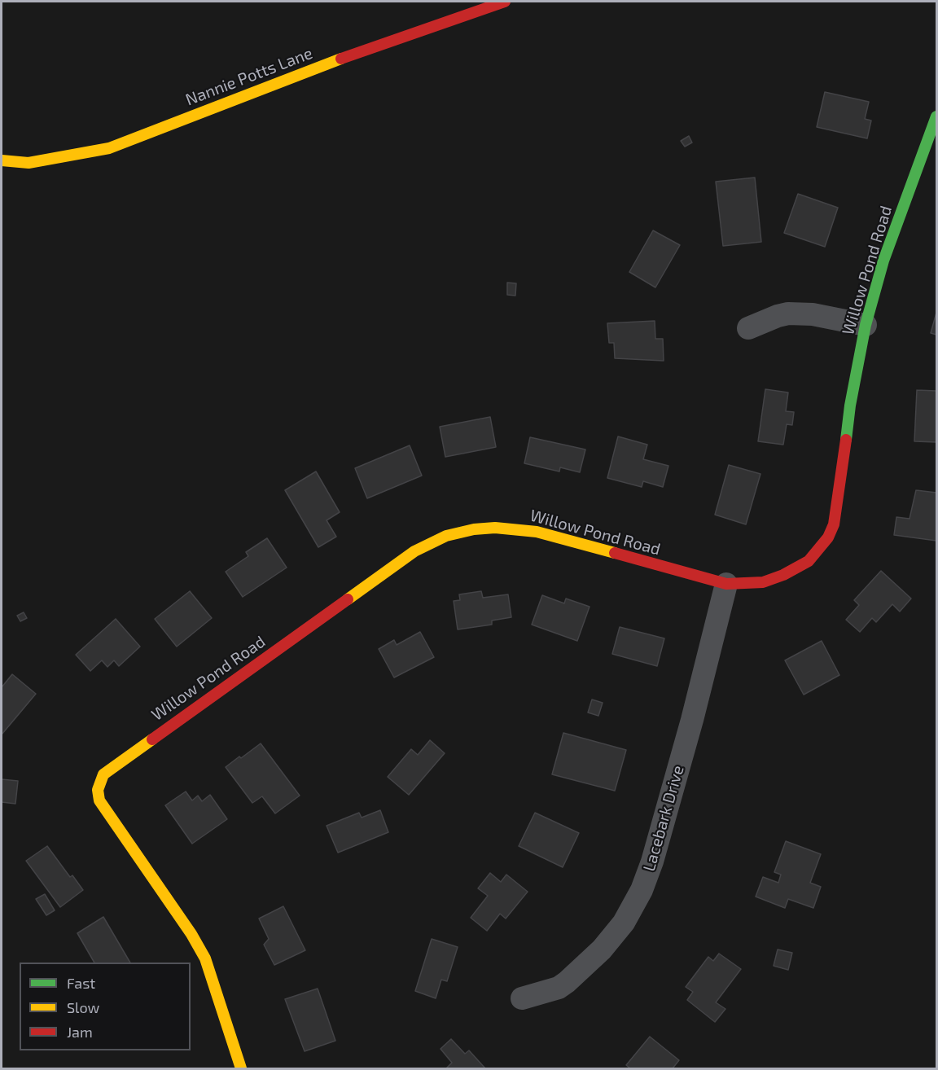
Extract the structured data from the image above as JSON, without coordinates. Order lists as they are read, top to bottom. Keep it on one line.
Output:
{"streets":{"street":["Nannie Potts Lane","Willow Pond Road","Lacebark Drive"]},"crossings":[["Willow Pond Road","Lacebark Drive"]],"legend":["Fast","Slow","Jam"]}
